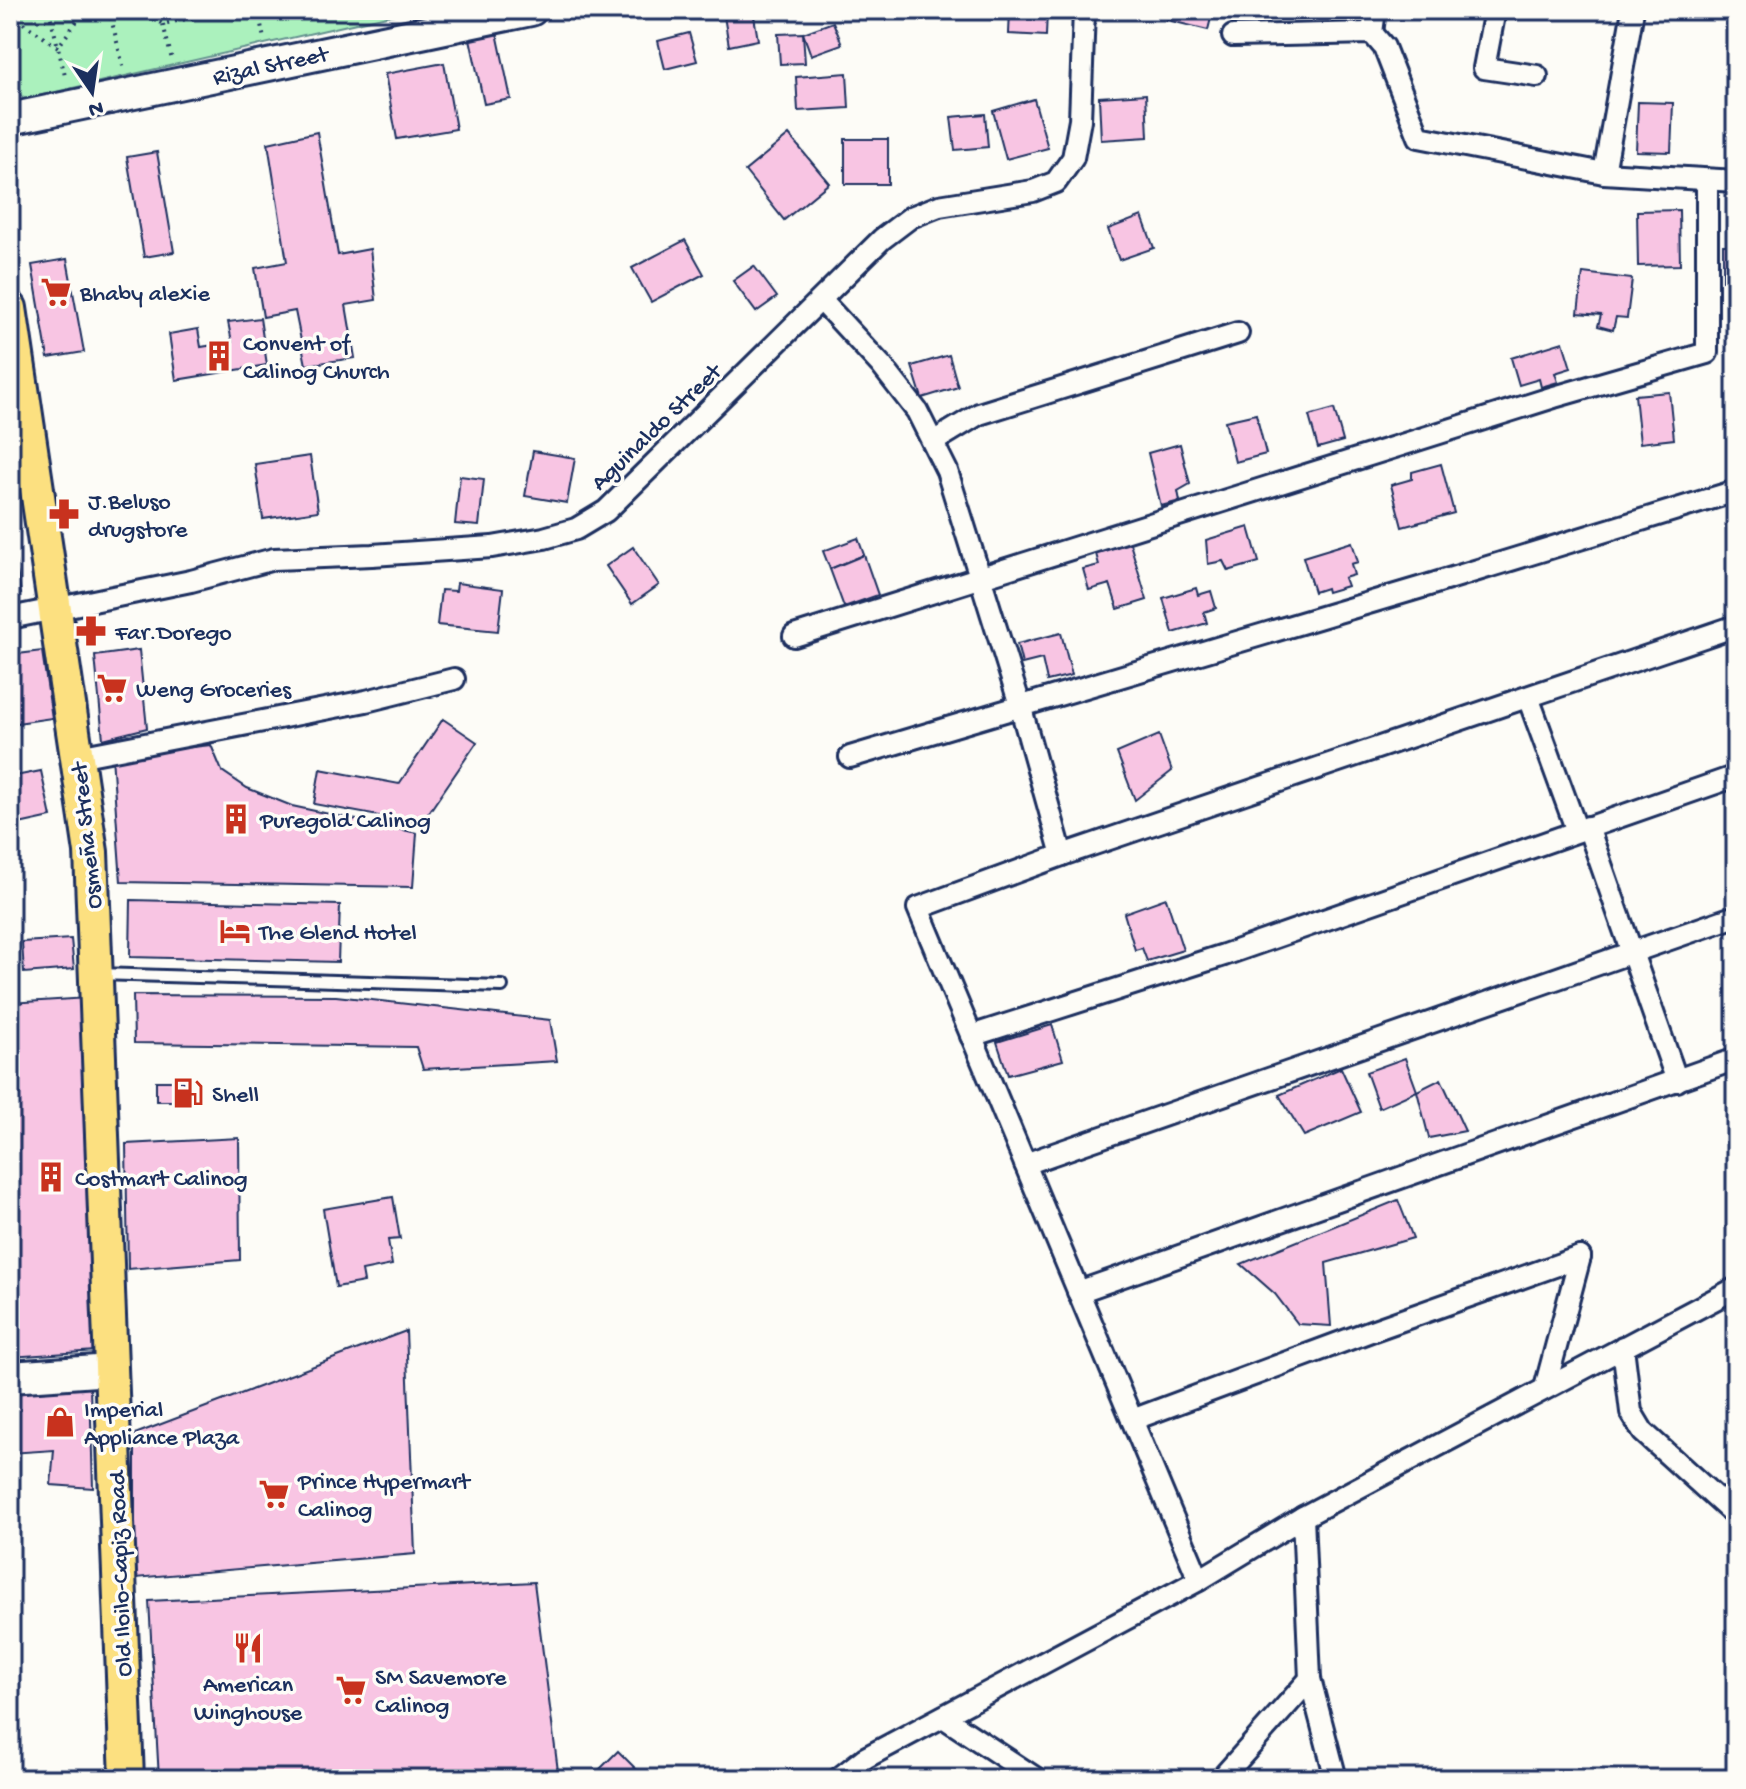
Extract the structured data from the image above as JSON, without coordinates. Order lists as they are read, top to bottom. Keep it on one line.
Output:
{"streets":{"main road":["Osmeña Street","Old Iloilo-Capiz Road"],"street":["Rizal Street","Aguinaldo Street"]},"crossings":[["Aguinaldo Street","Osmeña Street"],["Osmeña Street","Old Iloilo-Capiz Road"]],"places":{"supermarket":["Bhaby alexie","Weng Groceries","Prince Hypermart Calinog","SM Savemore Calinog"],"building":["Convent of Calinog Church","Puregold Calinog","Costmart Calinog"],"pharmacy":["J.Beluso drugstore","Far.Dorego"],"hotel":["The Glend Hotel"],"fuel station":["Shell"],"shop":["Imperial Appliance Plaza"],"restaurant":["American Winghouse"]},"north":"bottom"}
